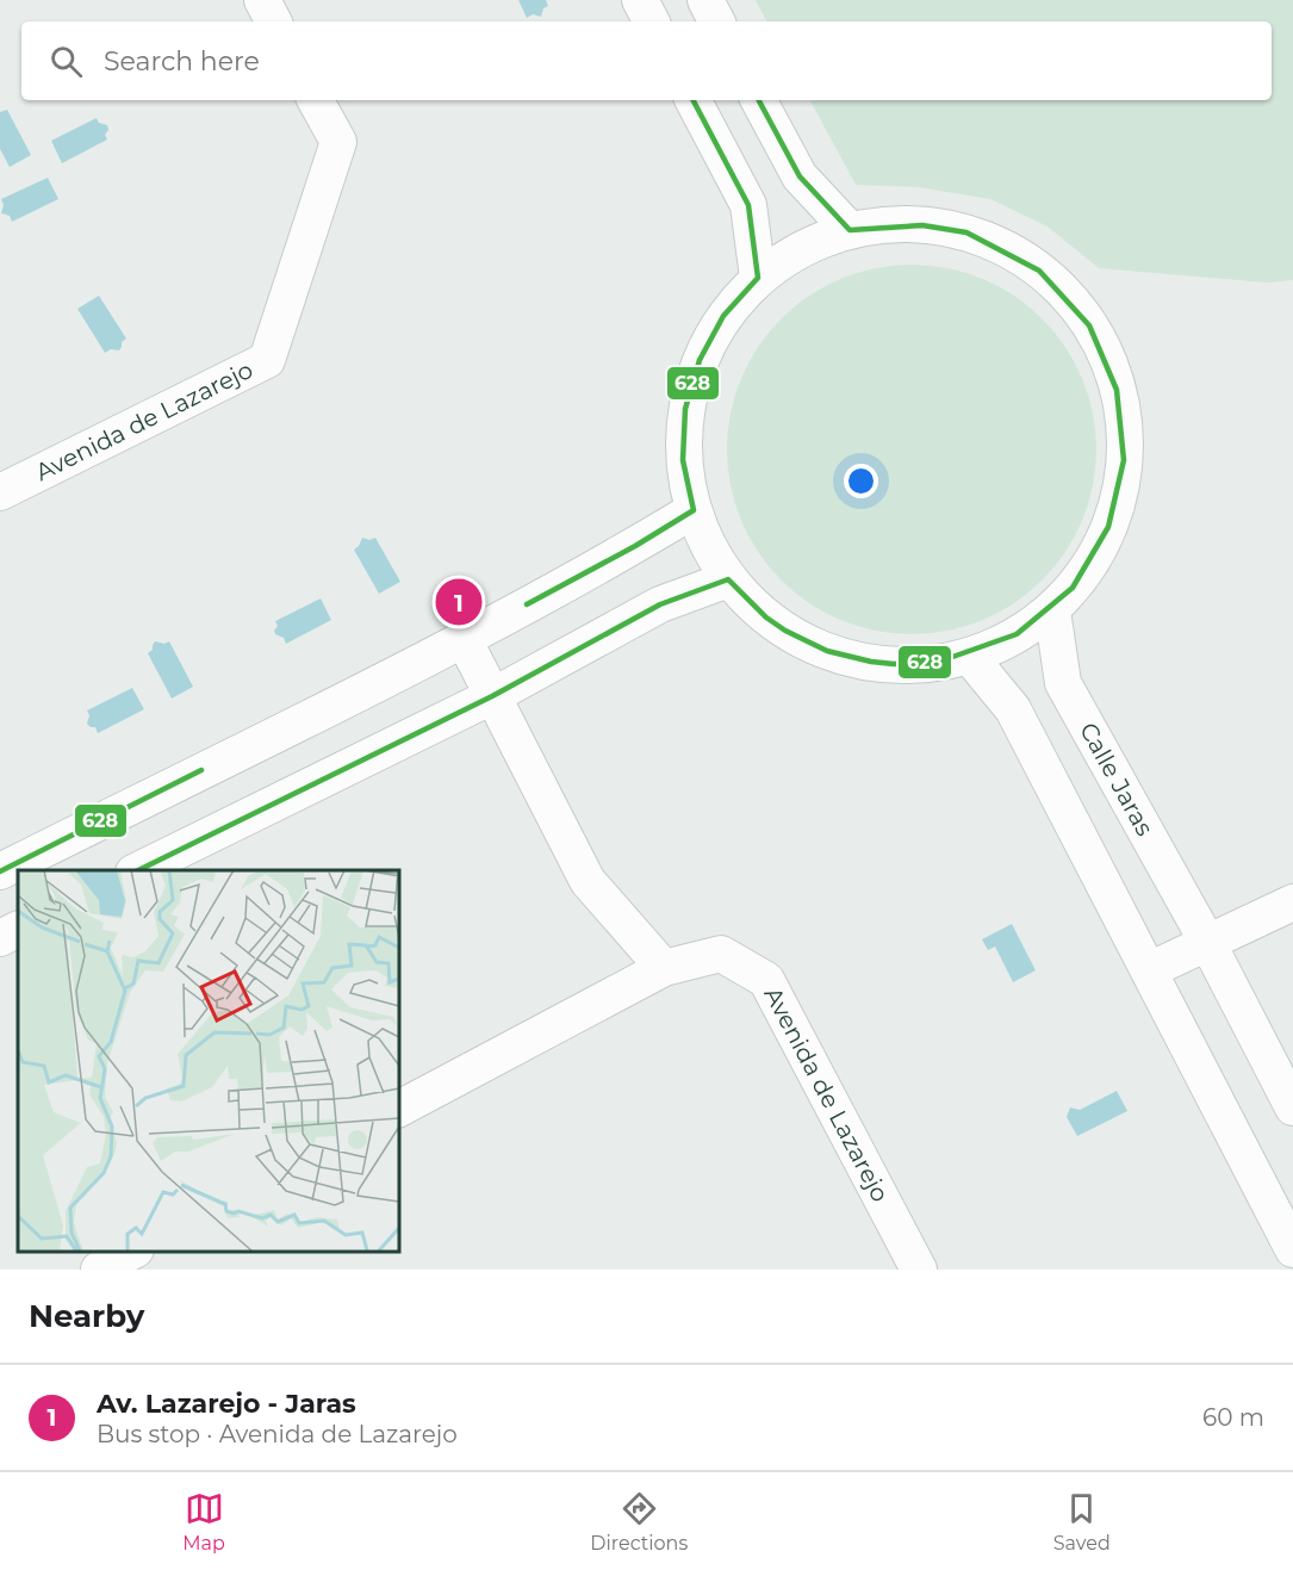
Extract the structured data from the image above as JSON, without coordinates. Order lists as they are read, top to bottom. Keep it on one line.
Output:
{"streets":{"street":["Avenida de Lazarejo","Calle Jaras"]},"lines":["transit line 628"],"page":{"search":"Search here","pins":"1","heading":"Nearby","list":[{"mark":"1","name":"Av. Lazarejo - Jaras","note":"Bus stop · Avenida de Lazarejo","value":"60 m"}],"nav":["Map","Directions","Saved"]}}
